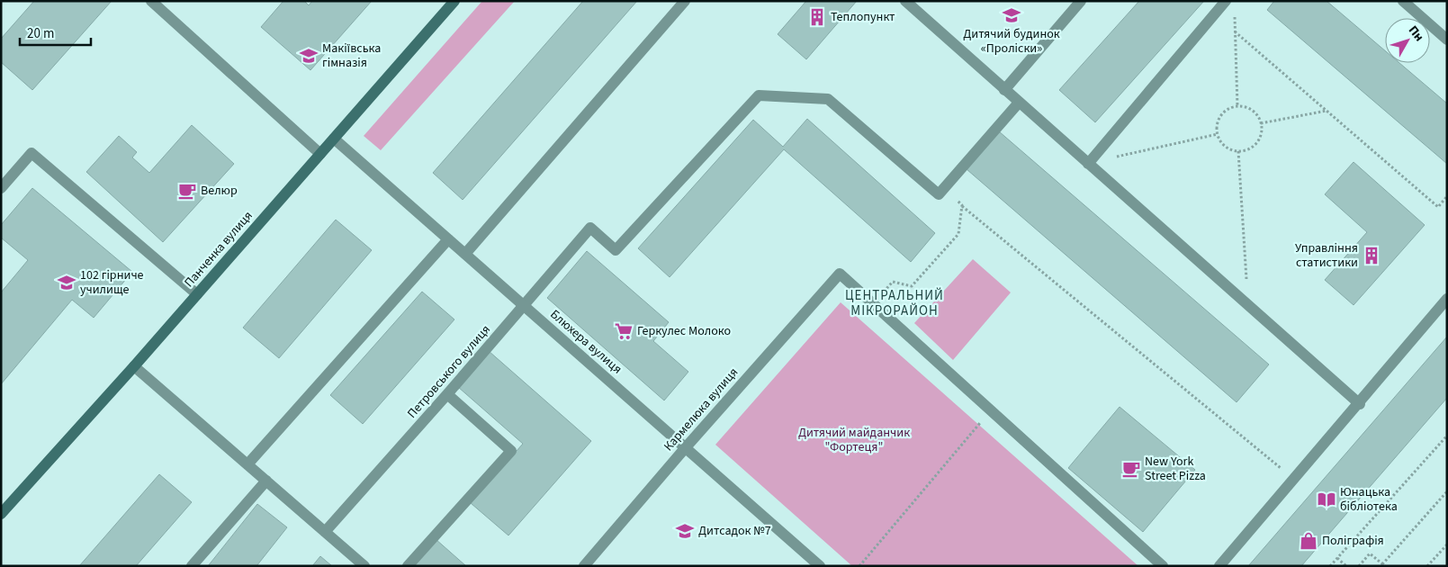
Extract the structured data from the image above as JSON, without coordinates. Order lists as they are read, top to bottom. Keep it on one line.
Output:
{"streets":{"street":["Панченка вулиця","Блюхера вулиця","Петровського вулиця","Кармелюка вулиця"]},"crossings":[["Панченка вулиця","Блюхера вулиця"],["Блюхера вулиця","Петровського вулиця"],["Блюхера вулиця","Кармелюка вулиця"]],"districts":["ЦЕНТРАЛЬНИЙ МІКРОРАЙОН"],"parks":["Дитячий майданчик \"Фортеця\""],"places":{"school or university":["Дитячий будинок «Проліски»","Макіївська гімназія","102 гірниче училище","Дитсадок №7"],"building":["Теплопункт","Управління статистики"],"cafe":["Велюр","New York Street Pizza"],"supermarket":["Геркулес Молоко"],"library":["Юнацька бібліотека"],"shop":["Поліграфія"]},"scale_bar":"20 m","north":"top right"}
